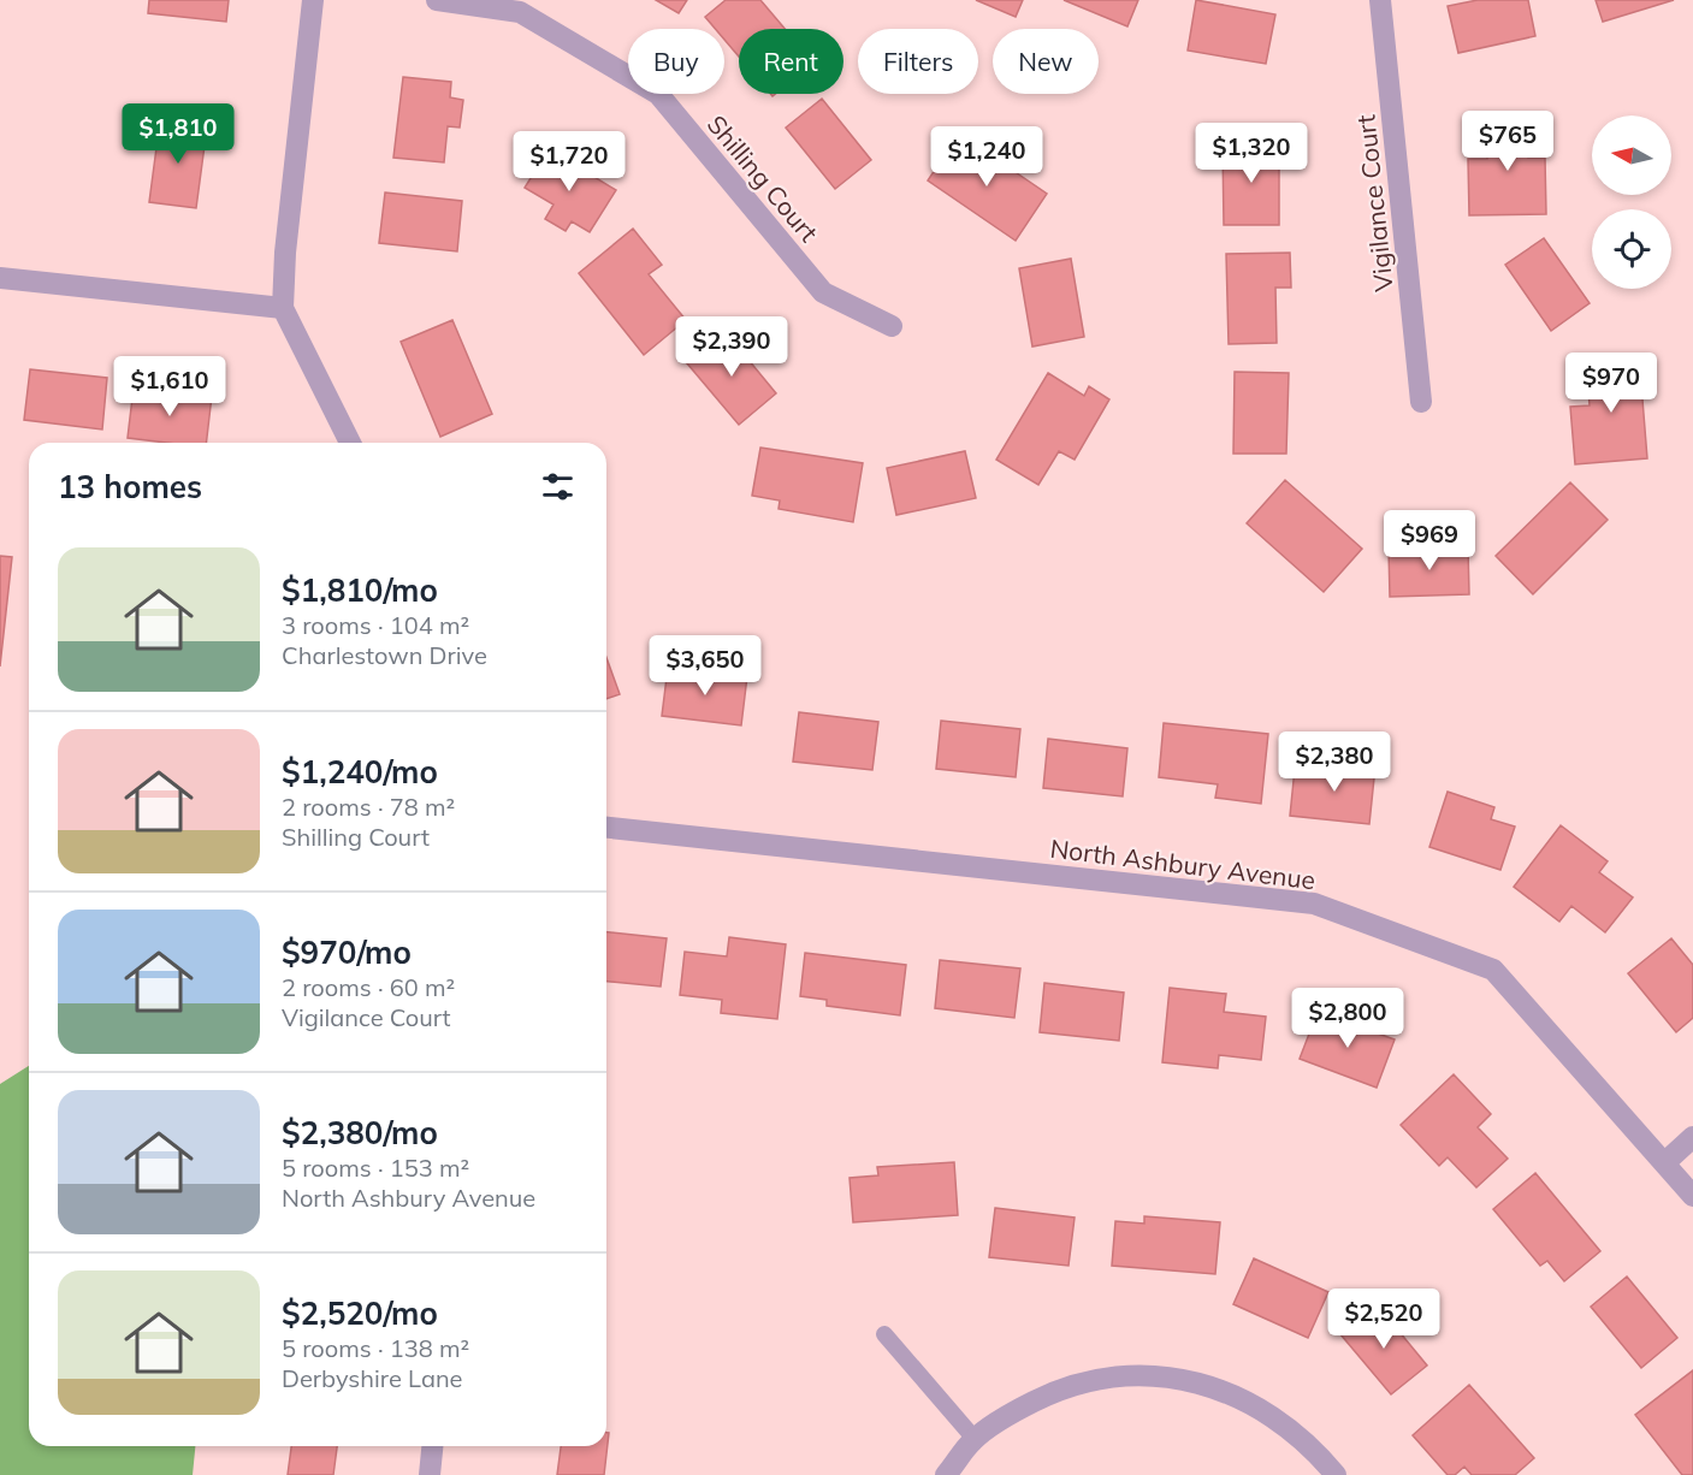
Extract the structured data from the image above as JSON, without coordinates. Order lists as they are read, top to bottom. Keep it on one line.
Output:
{"streets":{"street":["Shilling Court","Vigilance Court","North Ashbury Avenue"]},"north":"left","page":{"chip":["Buy","Rent","Filters","New"],"price":["$1,810","$765","$1,320","$1,240","$1,720","$2,390","$970","$1,610","$969","$3,650","$2,380","$2,800","$2,520"],"heading":"13 homes","list":[{"name":"$1,810/mo","note":"3 rooms · 104 m² · Charlestown Drive"},{"name":"$1,240/mo","note":"2 rooms · 78 m² · Shilling Court"},{"name":"$970/mo","note":"2 rooms · 60 m² · Vigilance Court"},{"name":"$2,380/mo","note":"5 rooms · 153 m² · North Ashbury Avenue"},{"name":"$2,520/mo","note":"5 rooms · 138 m² · Derbyshire Lane"}]}}
